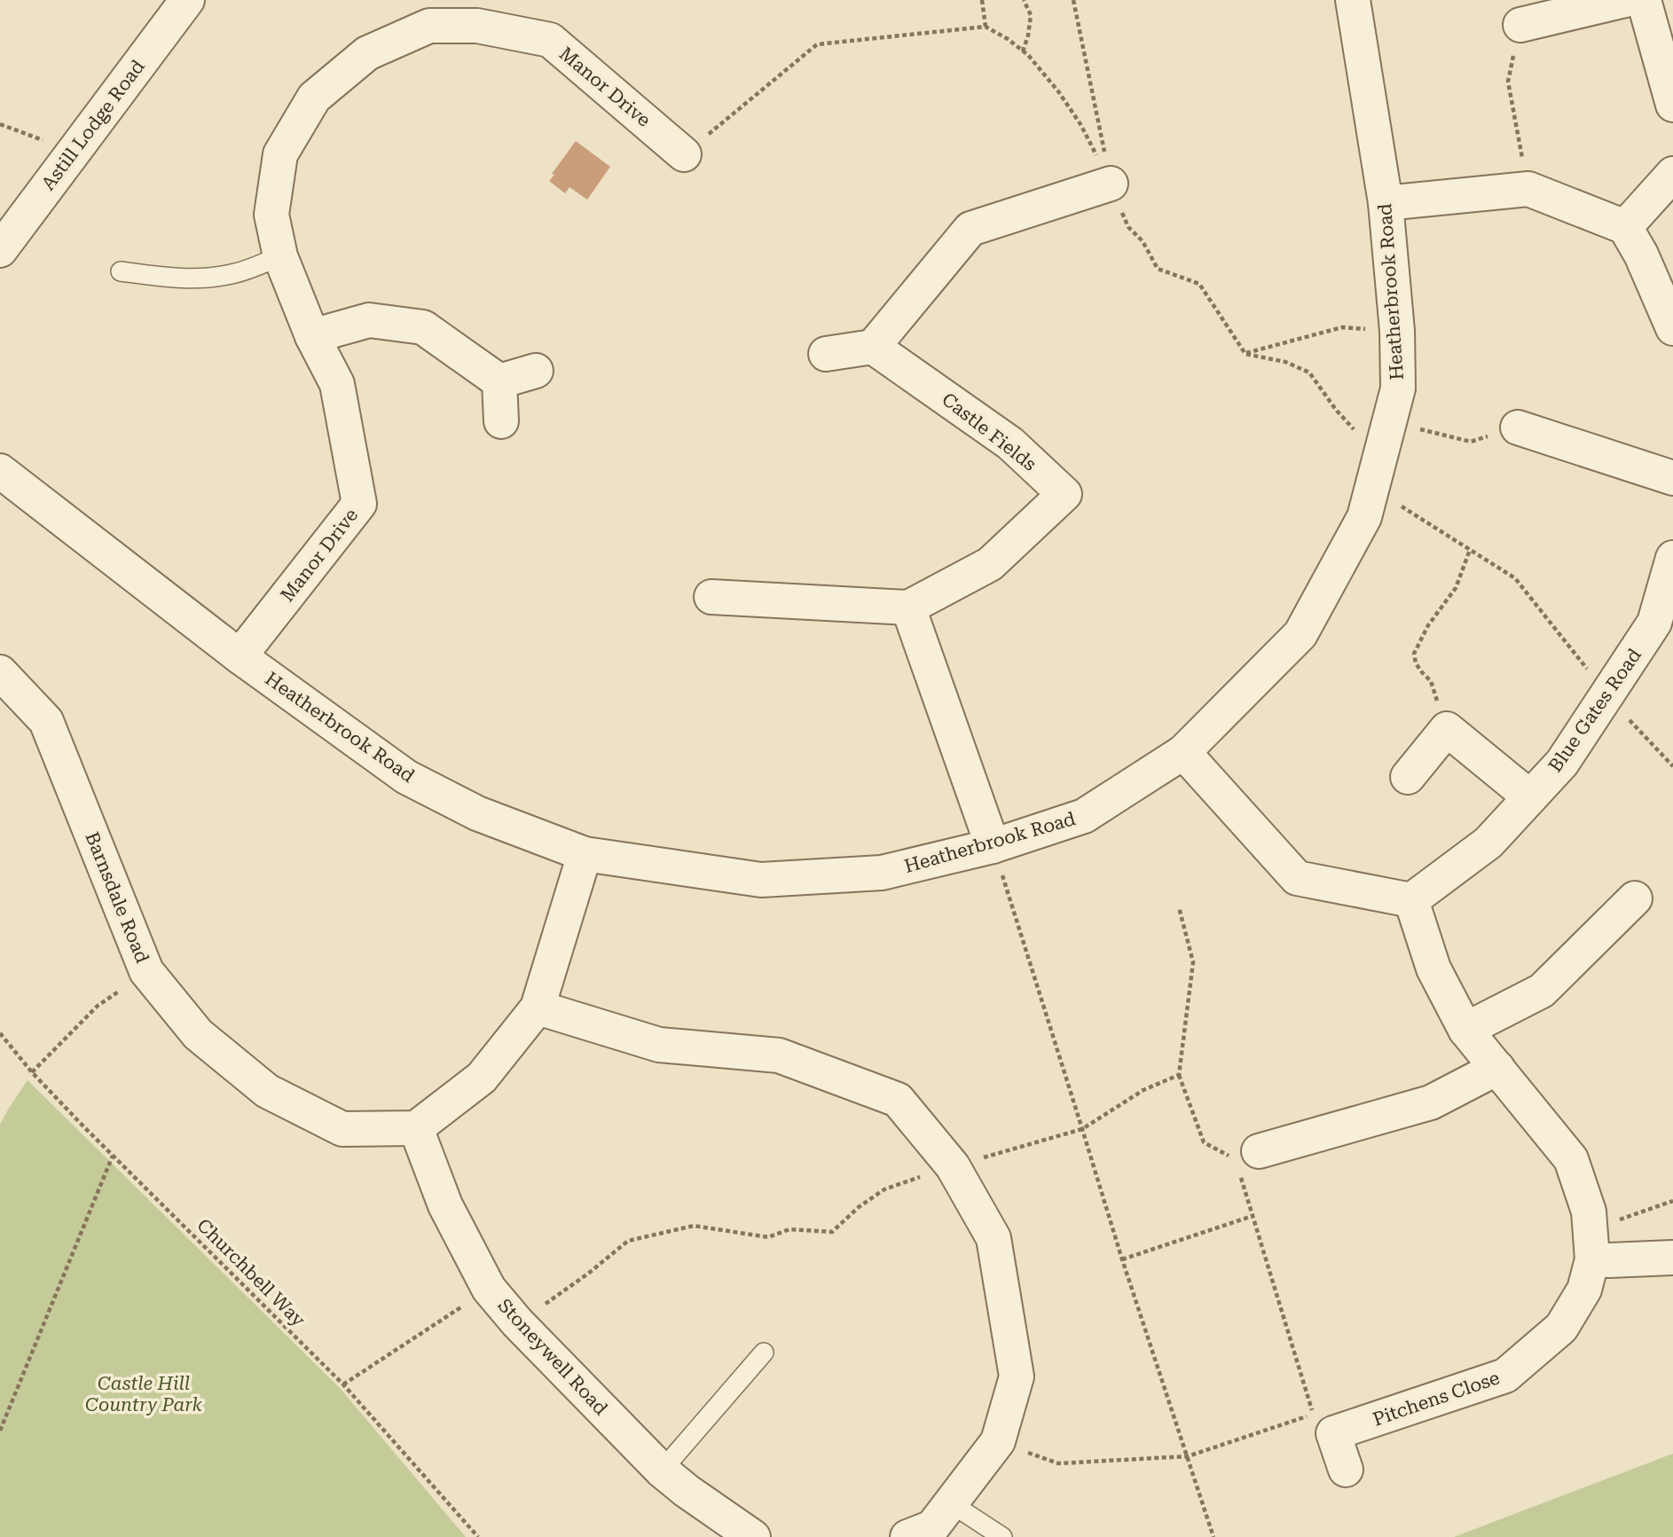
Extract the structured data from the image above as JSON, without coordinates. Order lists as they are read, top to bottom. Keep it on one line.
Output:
{"streets":{"street":["Manor Drive","Astill Lodge Road","Heatherbrook Road","Castle Fields","Blue Gates Road","Barnsdale Road","Stoneywell Road","Pitchens Close"],"path":["Churchbell Way"]},"crossings":[["Manor Drive","Heatherbrook Road"],["Blue Gates Road","Pitchens Close"],["Barnsdale Road","Stoneywell Road"]],"parks":["Castle Hill Country Park"]}
